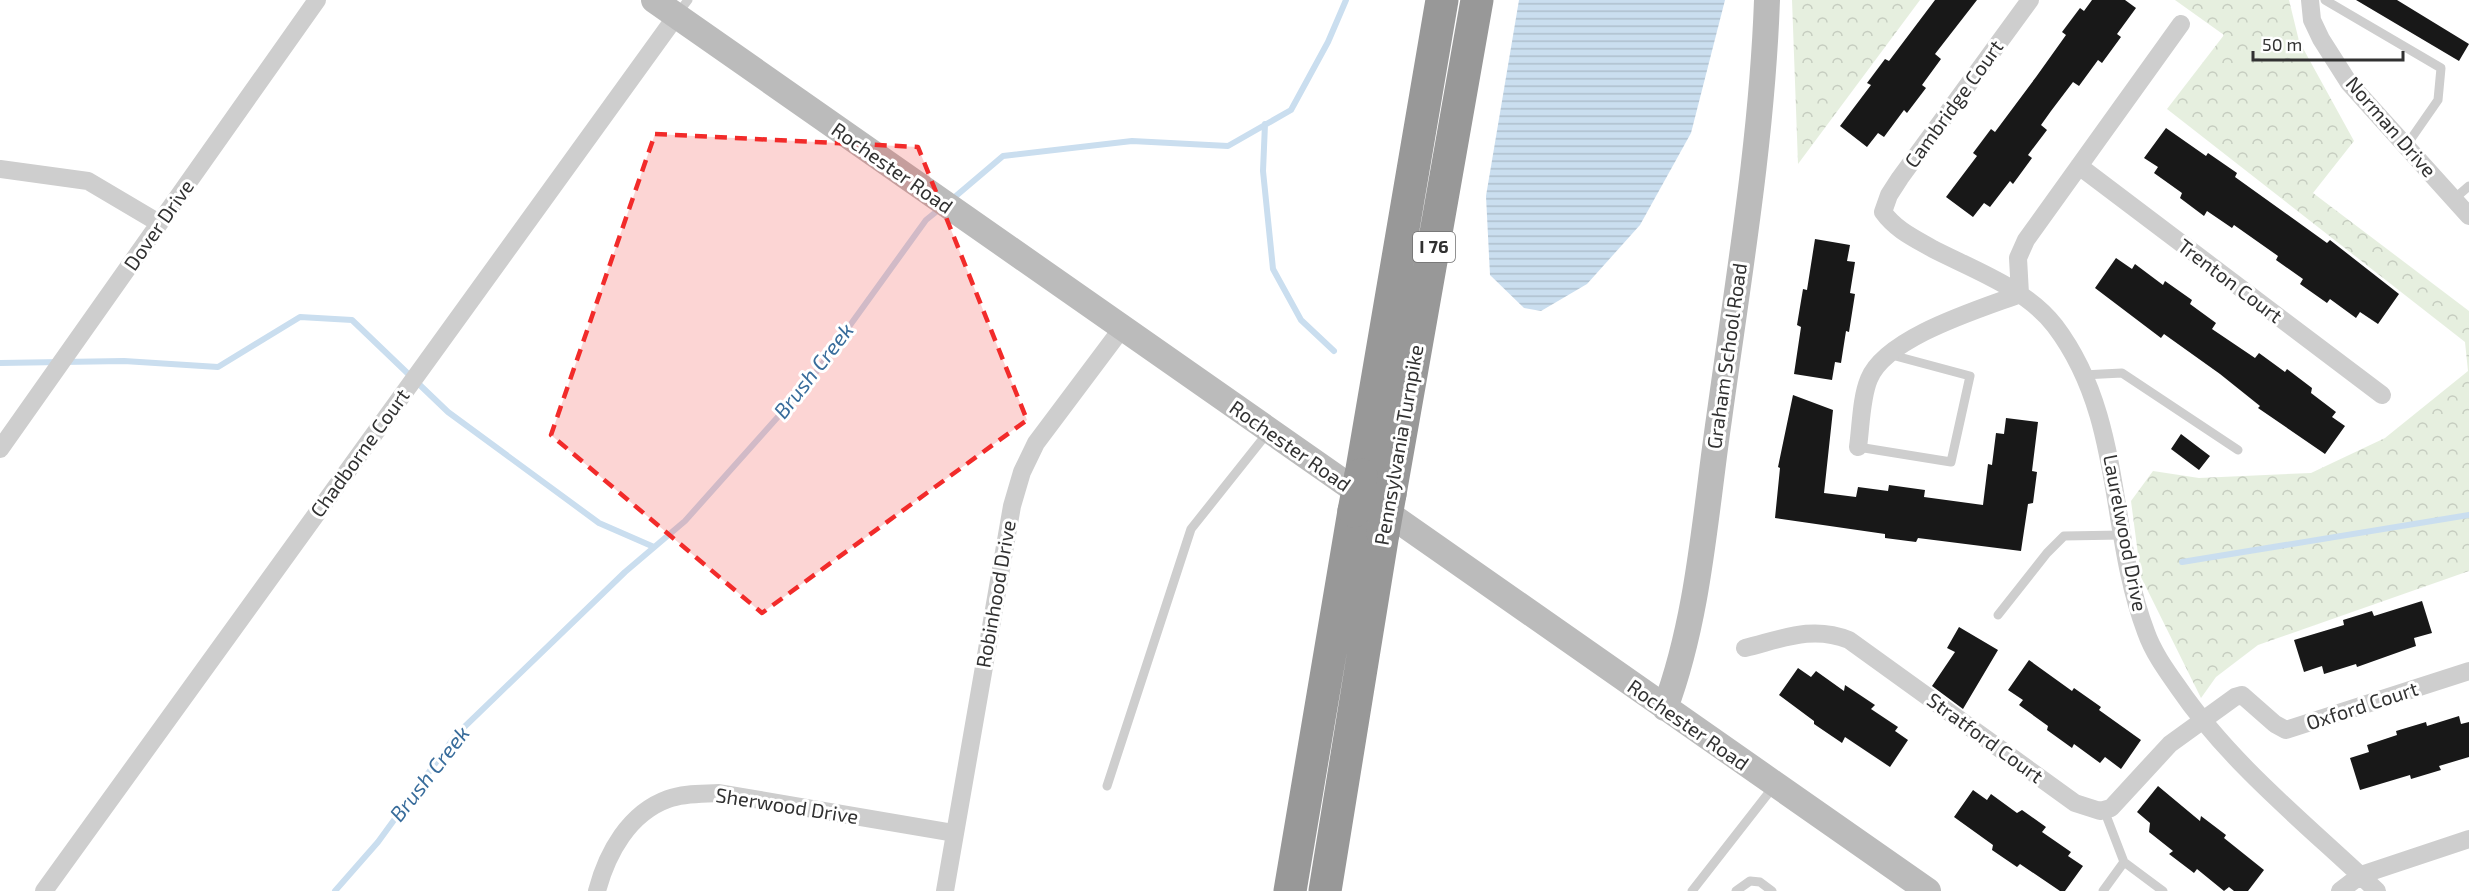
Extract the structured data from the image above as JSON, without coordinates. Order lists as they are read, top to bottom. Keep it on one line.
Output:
{"streets":{"highway":["I 76","Pennsylvania Turnpike"],"street":["Cambridge Court","Norman Drive","Rochester Road","Dover Drive","Trenton Court","Graham School Road","Chadborne Court","Laurelwood Drive","Robinhood Drive","Oxford Court","Stratford Court","Sherwood Drive"]},"crossings":[["Cambridge Court","Laurelwood Drive"],["Rochester Road","Graham School Road"],["Rochester Road","Chadborne Court"],["Rochester Road","Robinhood Drive"],["Laurelwood Drive","Oxford Court"],["Robinhood Drive","Sherwood Drive"]],"water":["Brush Creek"],"scale_bar":"50 m"}
